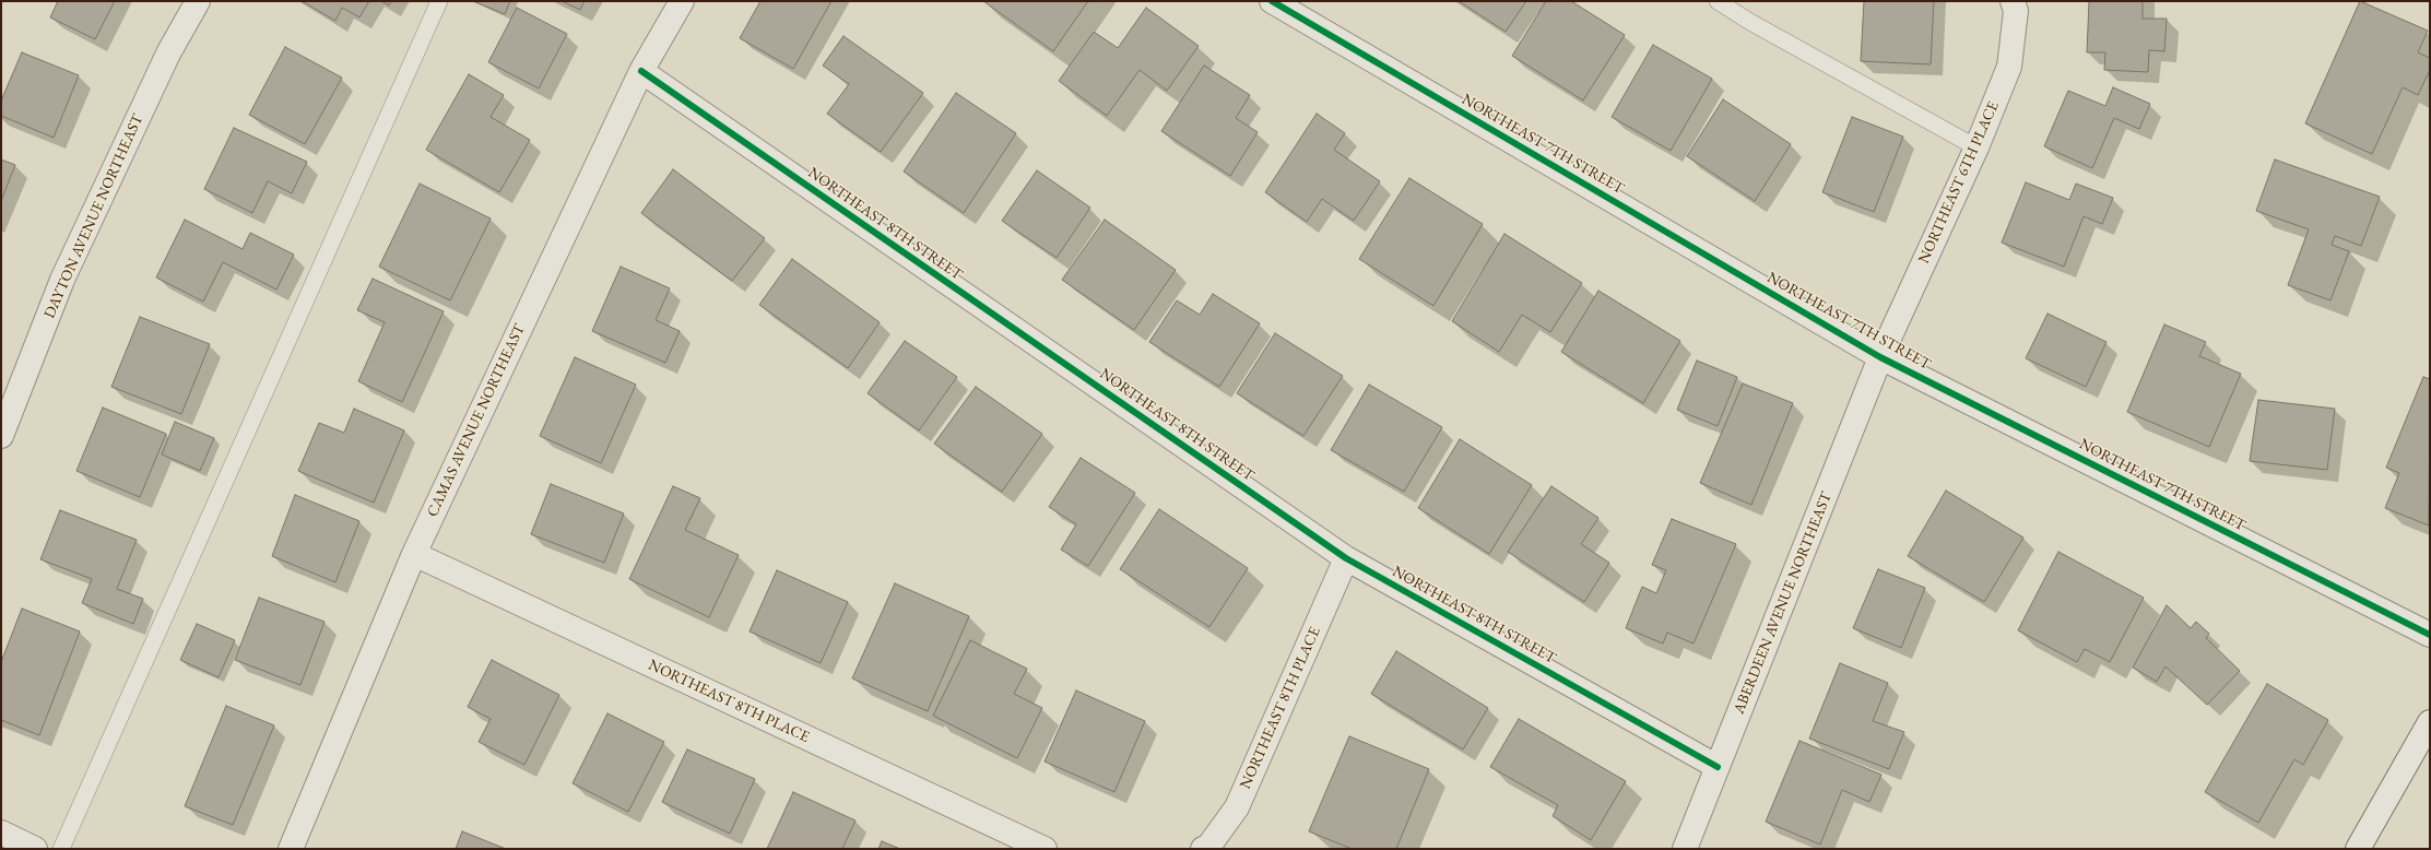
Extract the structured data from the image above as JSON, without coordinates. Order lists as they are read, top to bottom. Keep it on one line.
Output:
{"streets":{"street":["NORTHEAST 7TH STREET","NORTHEAST 6TH PLACE","DAYTON AVENUE NORTHEAST","NORTHEAST 8TH STREET","CAMAS AVENUE NORTHEAST","ABERDEEN AVENUE NORTHEAST","NORTHEAST 8TH PLACE"]},"crossings":[["NORTHEAST 7TH STREET","NORTHEAST 6TH PLACE"],["NORTHEAST 7TH STREET","ABERDEEN AVENUE NORTHEAST"],["NORTHEAST 6TH PLACE","ABERDEEN AVENUE NORTHEAST"],["NORTHEAST 8TH STREET","CAMAS AVENUE NORTHEAST"],["NORTHEAST 8TH STREET","ABERDEEN AVENUE NORTHEAST"],["NORTHEAST 8TH STREET","NORTHEAST 8TH PLACE"],["CAMAS AVENUE NORTHEAST","NORTHEAST 8TH PLACE"]]}
